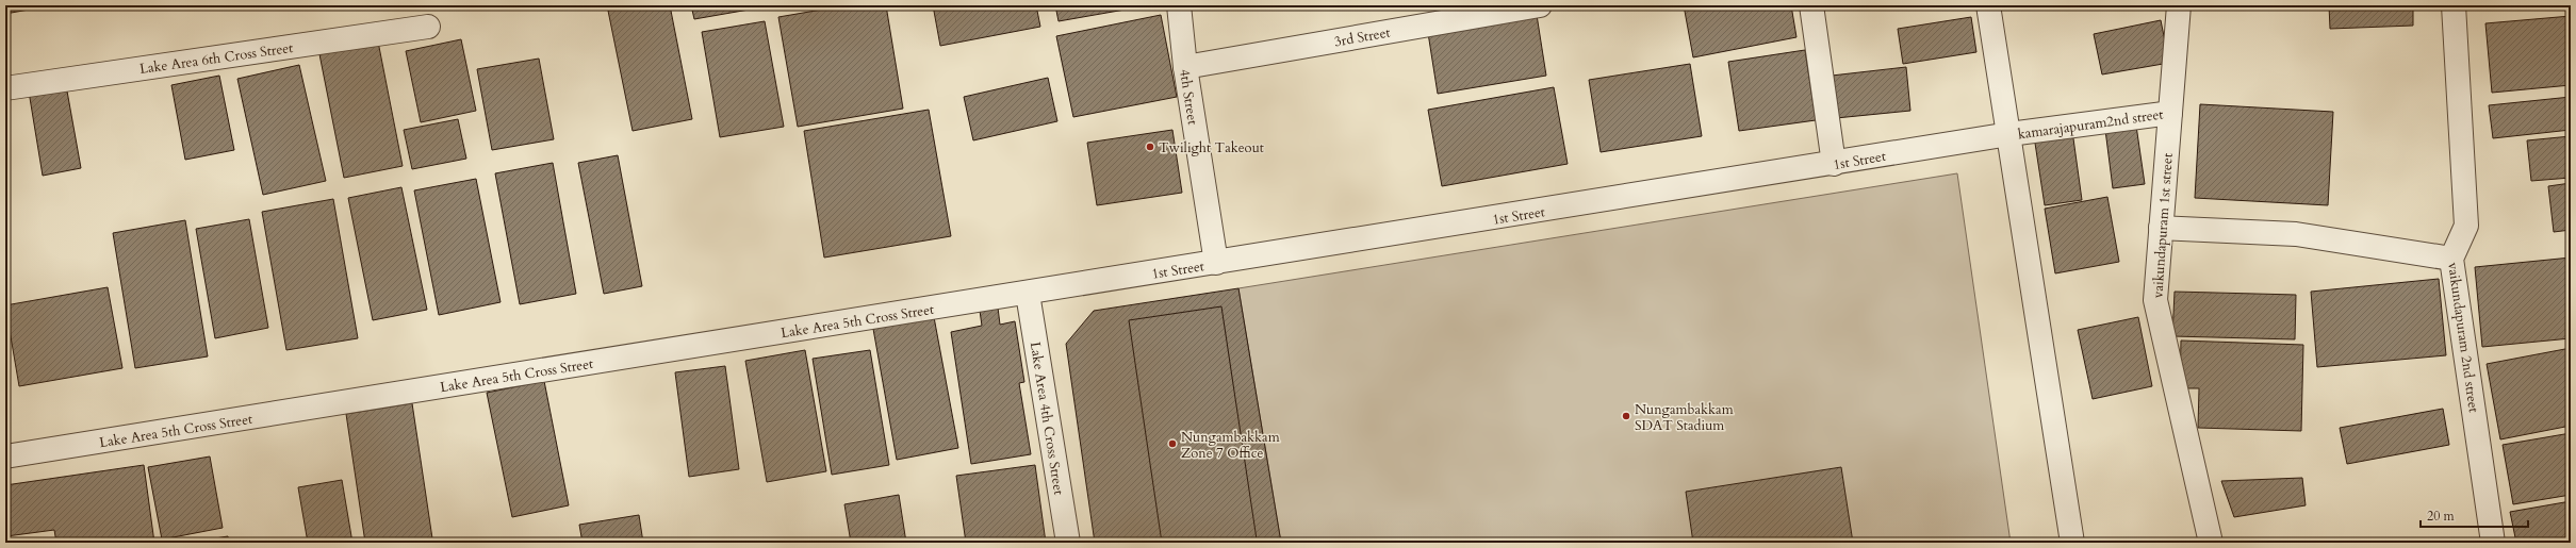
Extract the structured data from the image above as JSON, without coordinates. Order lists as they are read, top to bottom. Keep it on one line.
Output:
{"streets":{"street":["3rd Street","Lake Area 6th Cross Street","4th Street","kamarajapuram2nd street","1st Street","vaikundapuram 1st street","Lake Area 5th Cross Street","vaikundapuram 2nd street","Lake Area 4th Cross Street"]},"crossings":[["3rd Street","4th Street"],["4th Street","1st Street"],["kamarajapuram2nd street","1st Street"],["kamarajapuram2nd street","vaikundapuram 1st street"],["1st Street","Lake Area 5th Cross Street"],["1st Street","Lake Area 4th Cross Street"],["Lake Area 5th Cross Street","Lake Area 4th Cross Street"]],"places":["Twilight Takeout","Nungambakkam SDAT Stadium","Nungambakkam Zone 7 Office"],"scale_bar":"20 m"}
